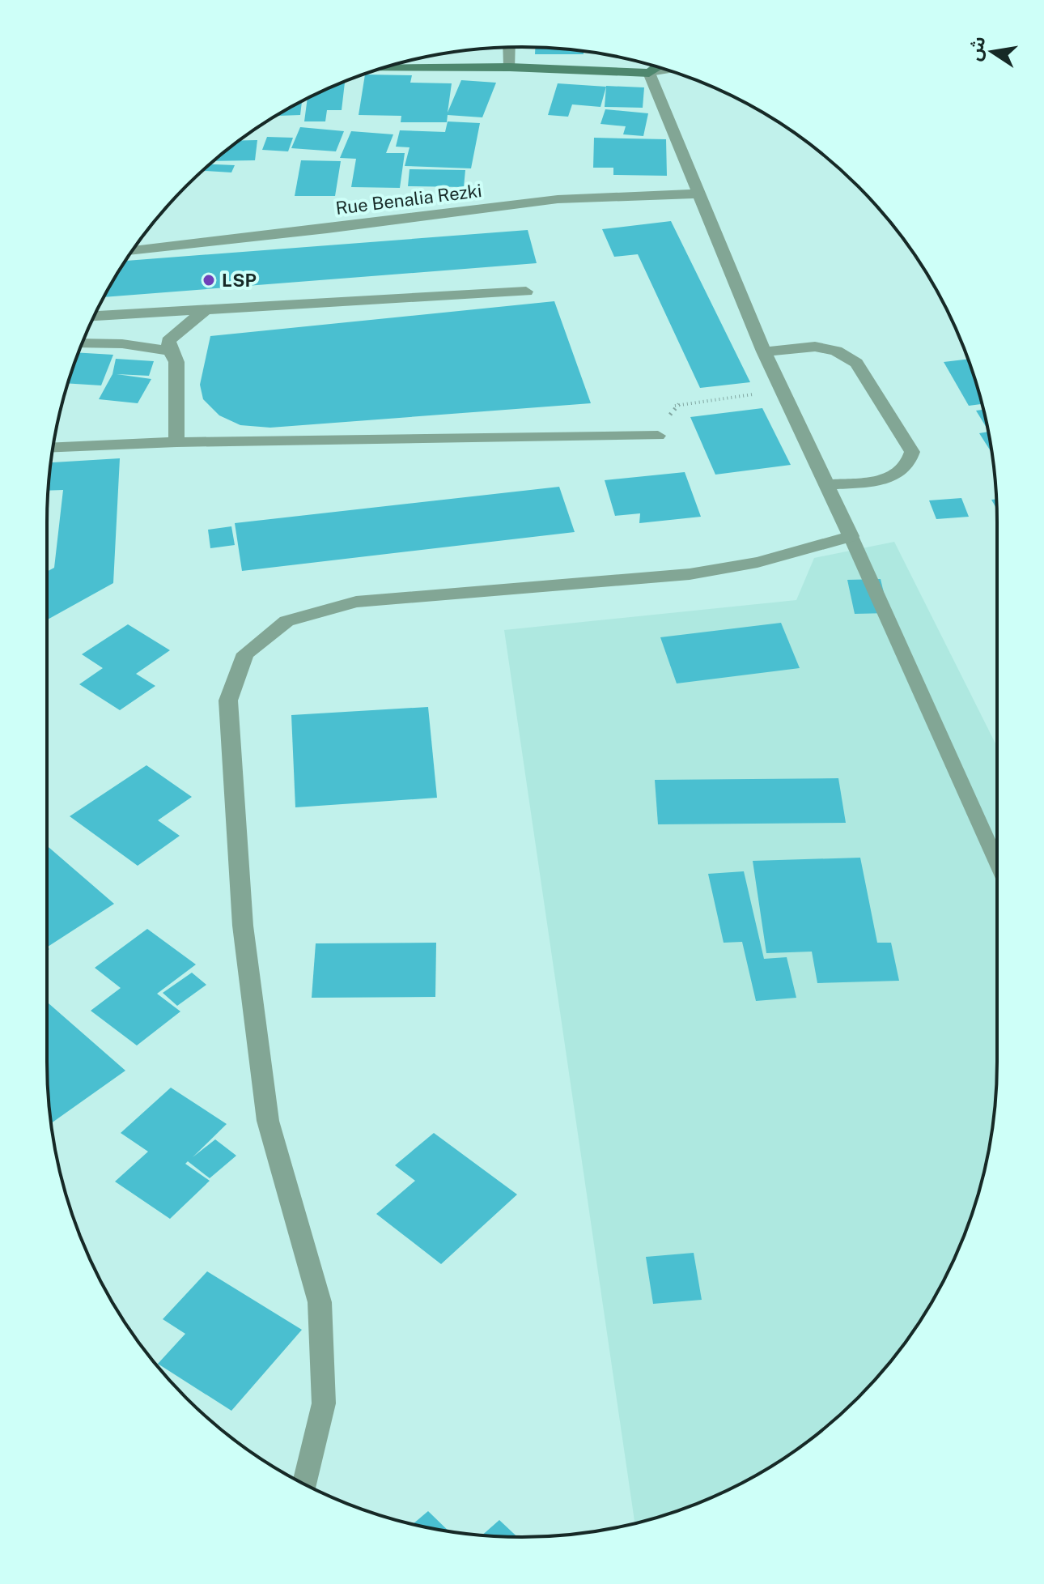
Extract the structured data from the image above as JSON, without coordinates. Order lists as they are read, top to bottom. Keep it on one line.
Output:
{"streets":{"street":["Rue Benalia Rezki"]},"places":["LSP"],"north":"left"}
